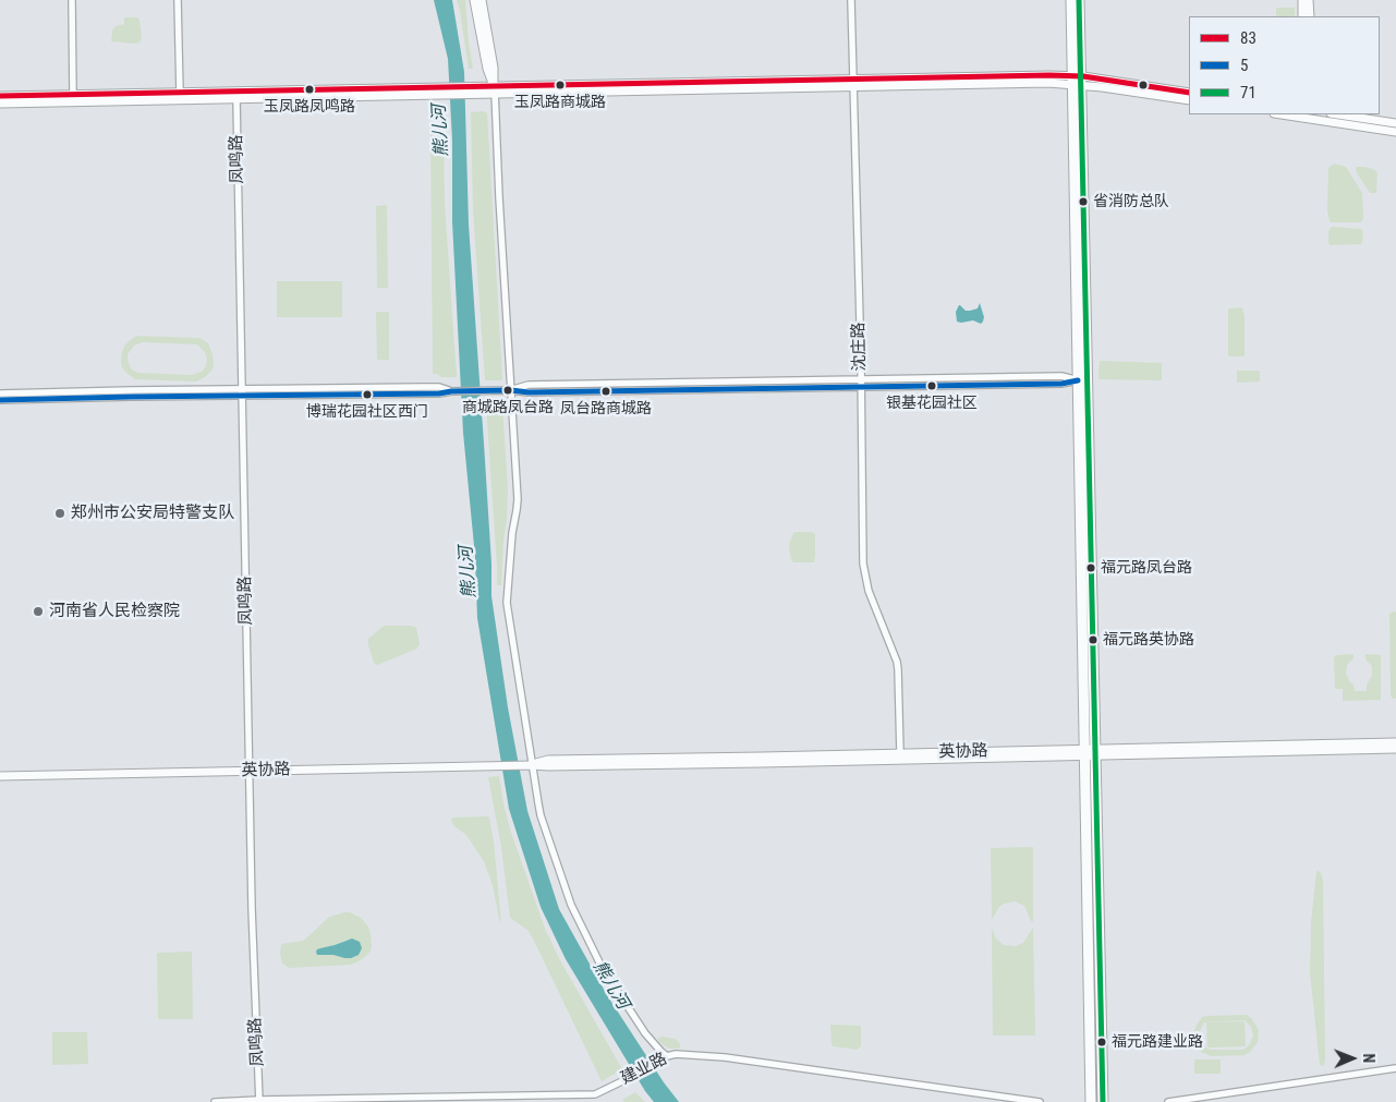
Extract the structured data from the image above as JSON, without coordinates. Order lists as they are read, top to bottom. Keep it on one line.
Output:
{"streets":{"street":["凤鸣路","沈庄路","英协路","建业路"]},"crossings":[["凤鸣路","英协路"],["凤鸣路","建业路"],["沈庄路","英协路"]],"water":["熊儿河"],"places":["玉凤路商城路","玉凤路凤鸣路","省消防总队","银基花园社区","商城路凤台路","凤台路商城路","博瑞花园社区西门","郑州市公安局特警支队","福元路凤台路","河南省人民检察院","福元路英协路","福元路建业路"],"lines":["transit line 71","transit line 83","transit line 5"],"legend":["83","5","71"],"north":"right"}
